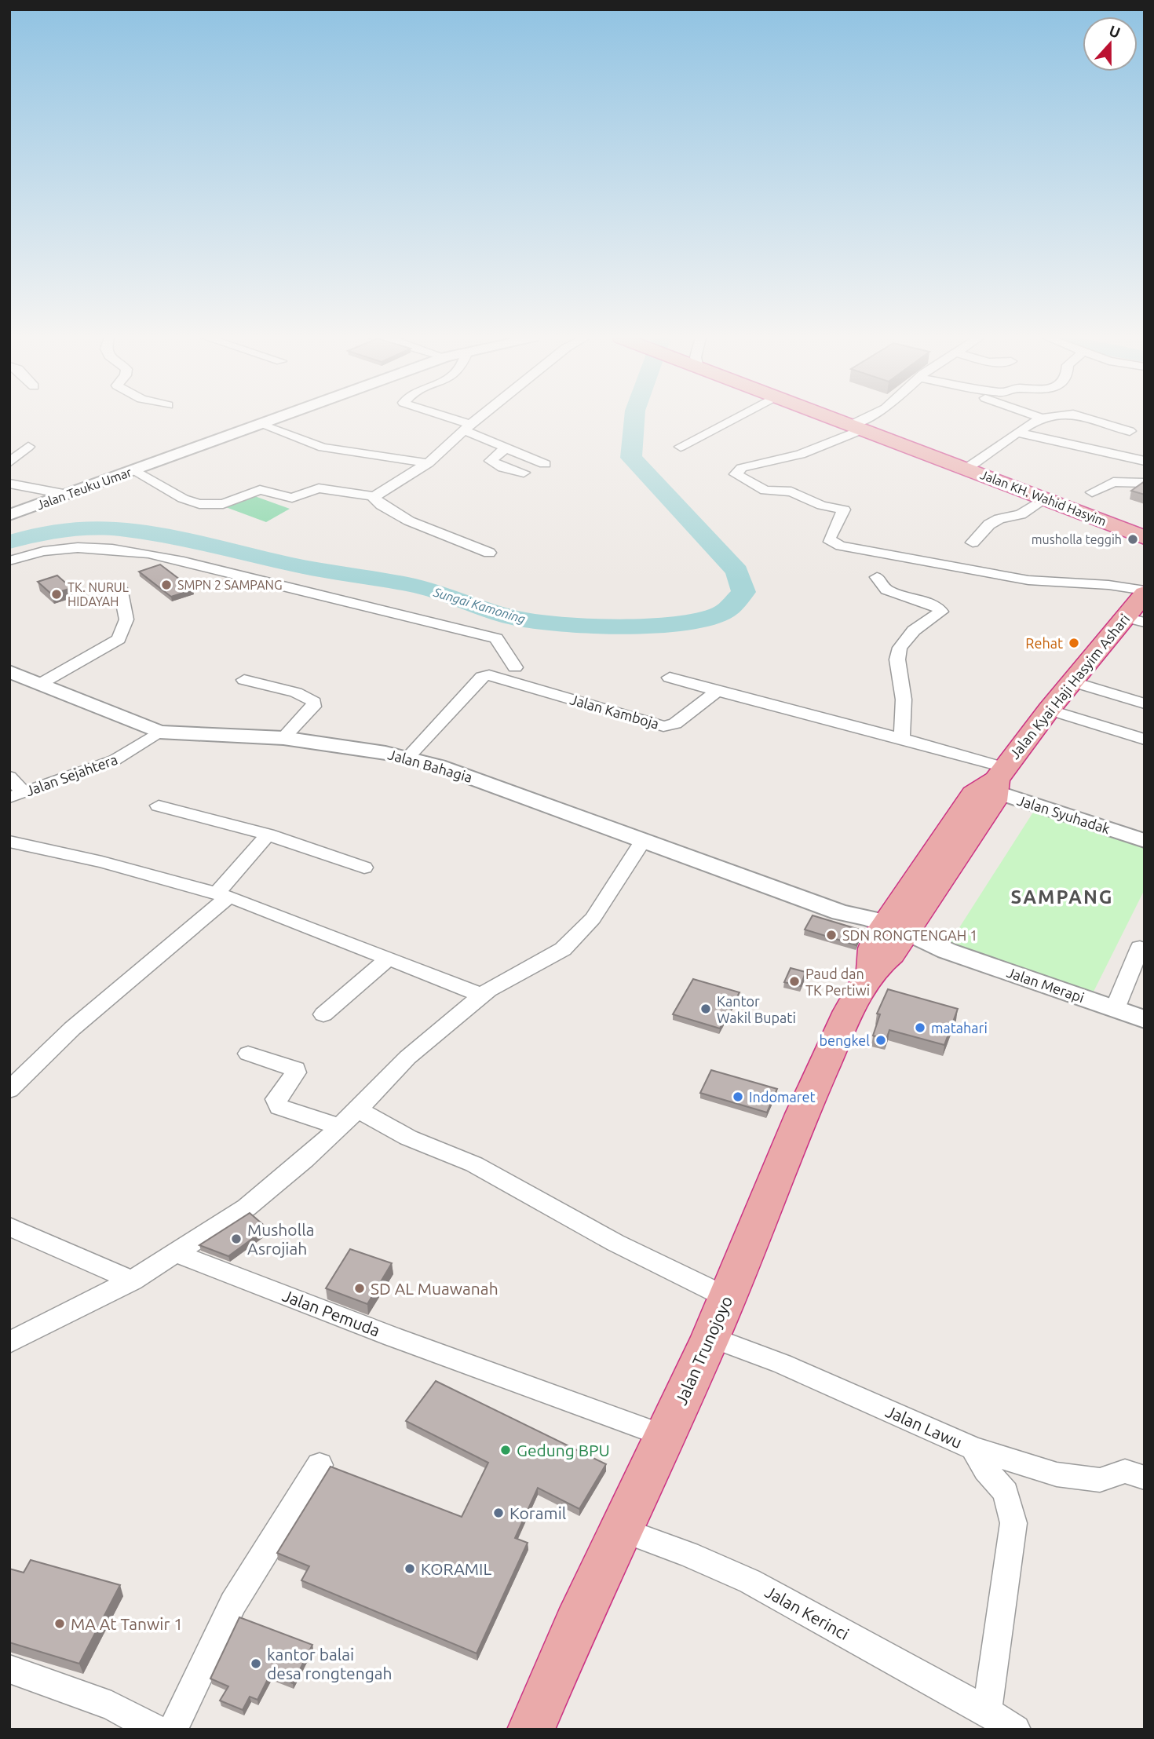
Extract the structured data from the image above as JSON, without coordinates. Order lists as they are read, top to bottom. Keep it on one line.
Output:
{"streets":{"highway":["Jalan KH. Wahid Hasyim","Jalan Kyai Haji Hasyim Ashari","Jalan Trunojoyo"],"street":["Jalan Teuku Umar","Jalan Kamboja","Jalan Bahagia","Jalan Sejahtera","Jalan Syuhadak","Jalan Merapi","Jalan Pemuda","Jalan Lawu","Jalan Kerinci"]},"crossings":[["Jalan Kyai Haji Hasyim Ashari","Jalan Bahagia"],["Jalan Kyai Haji Hasyim Ashari","Jalan Syuhadak"],["Jalan Kyai Haji Hasyim Ashari","Jalan Merapi"],["Jalan Kyai Haji Hasyim Ashari","Jalan Trunojoyo"],["Jalan Kamboja","Jalan Bahagia"],["Jalan Bahagia","Jalan Sejahtera"],["Jalan Bahagia","Jalan Merapi"],["Jalan Bahagia","Jalan Trunojoyo"],["Jalan Merapi","Jalan Trunojoyo"],["Jalan Pemuda","Jalan Trunojoyo"],["Jalan Trunojoyo","Jalan Lawu"],["Jalan Trunojoyo","Jalan Kerinci"]],"districts":["SAMPANG"],"water":["Sungai Kamoning"],"places":["musholla teggih","SMPN 2 SAMPANG","TK. NURUL HIDAYAH","Rehat","SDN RONGTENGAH 1","Paud dan TK Pertiwi","Kantor Wakil Bupati","matahari","bengkel","Indomaret","Musholla Asrojiah","SD AL Muawanah","Gedung BPU","Koramil","KORAMIL","MA At Tanwir 1","kantor balai desa rongtengah"],"north":"top"}
